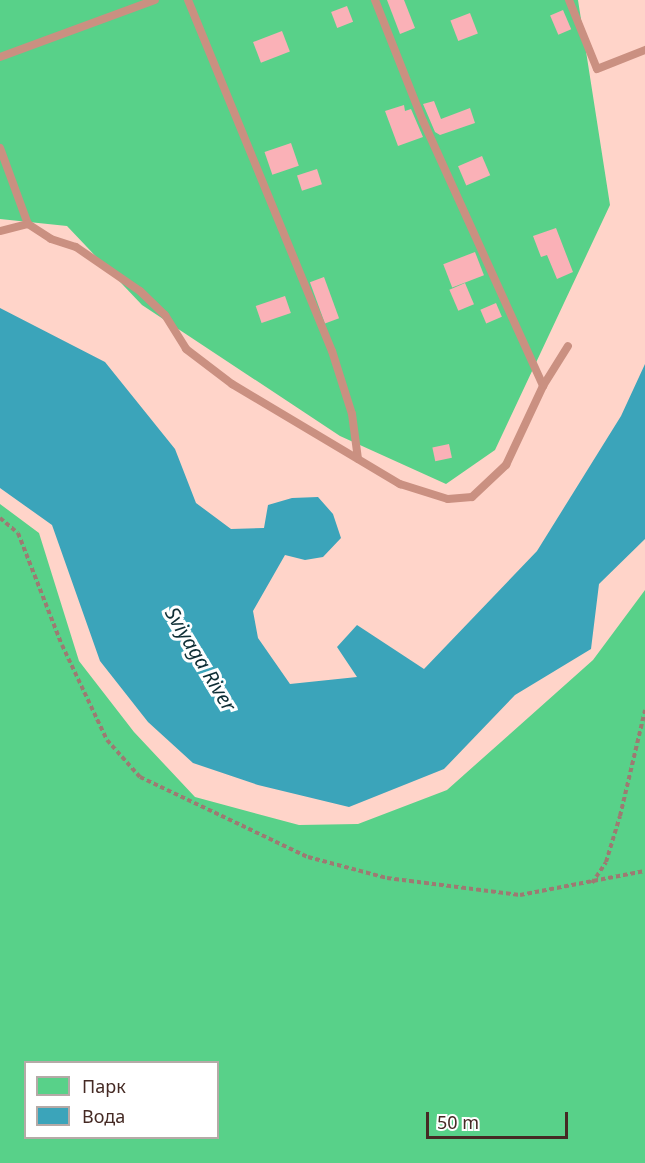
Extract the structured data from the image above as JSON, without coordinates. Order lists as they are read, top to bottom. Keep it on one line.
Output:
{"water":["Sviyaga River"],"legend":["Парк","Вода"],"scale_bar":"50 m"}
